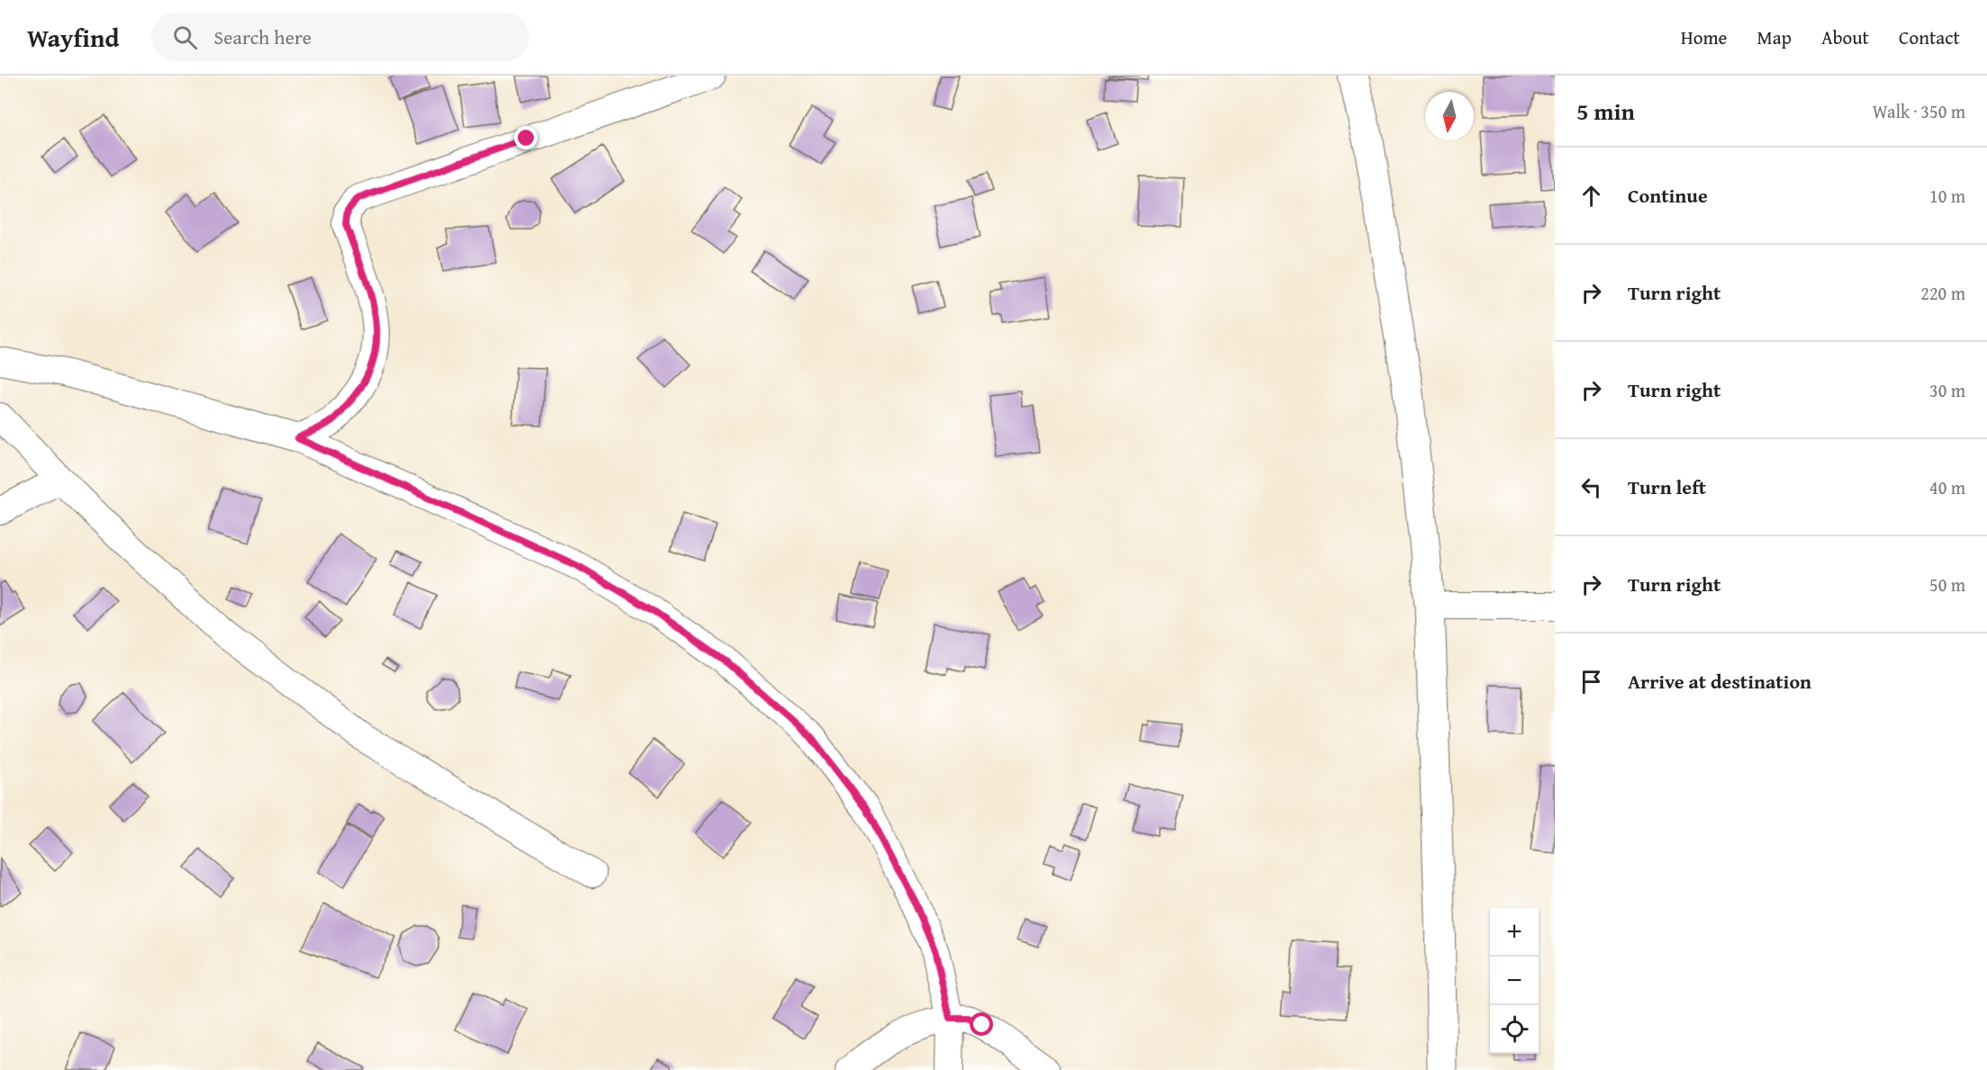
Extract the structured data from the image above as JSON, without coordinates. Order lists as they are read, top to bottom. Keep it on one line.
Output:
{"north":"bottom","page":{"header":"Wayfind","search":"Search here","nav":["Home","Map","About","Contact"],"heading":["5 min","Walk · 350 m"],"list":[["Continue","10 m"],["Turn right","220 m"],["Turn right","30 m"],["Turn left","40 m"],["Turn right","50 m"],"Arrive at destination"],"map_buttons":["+","−"]}}
